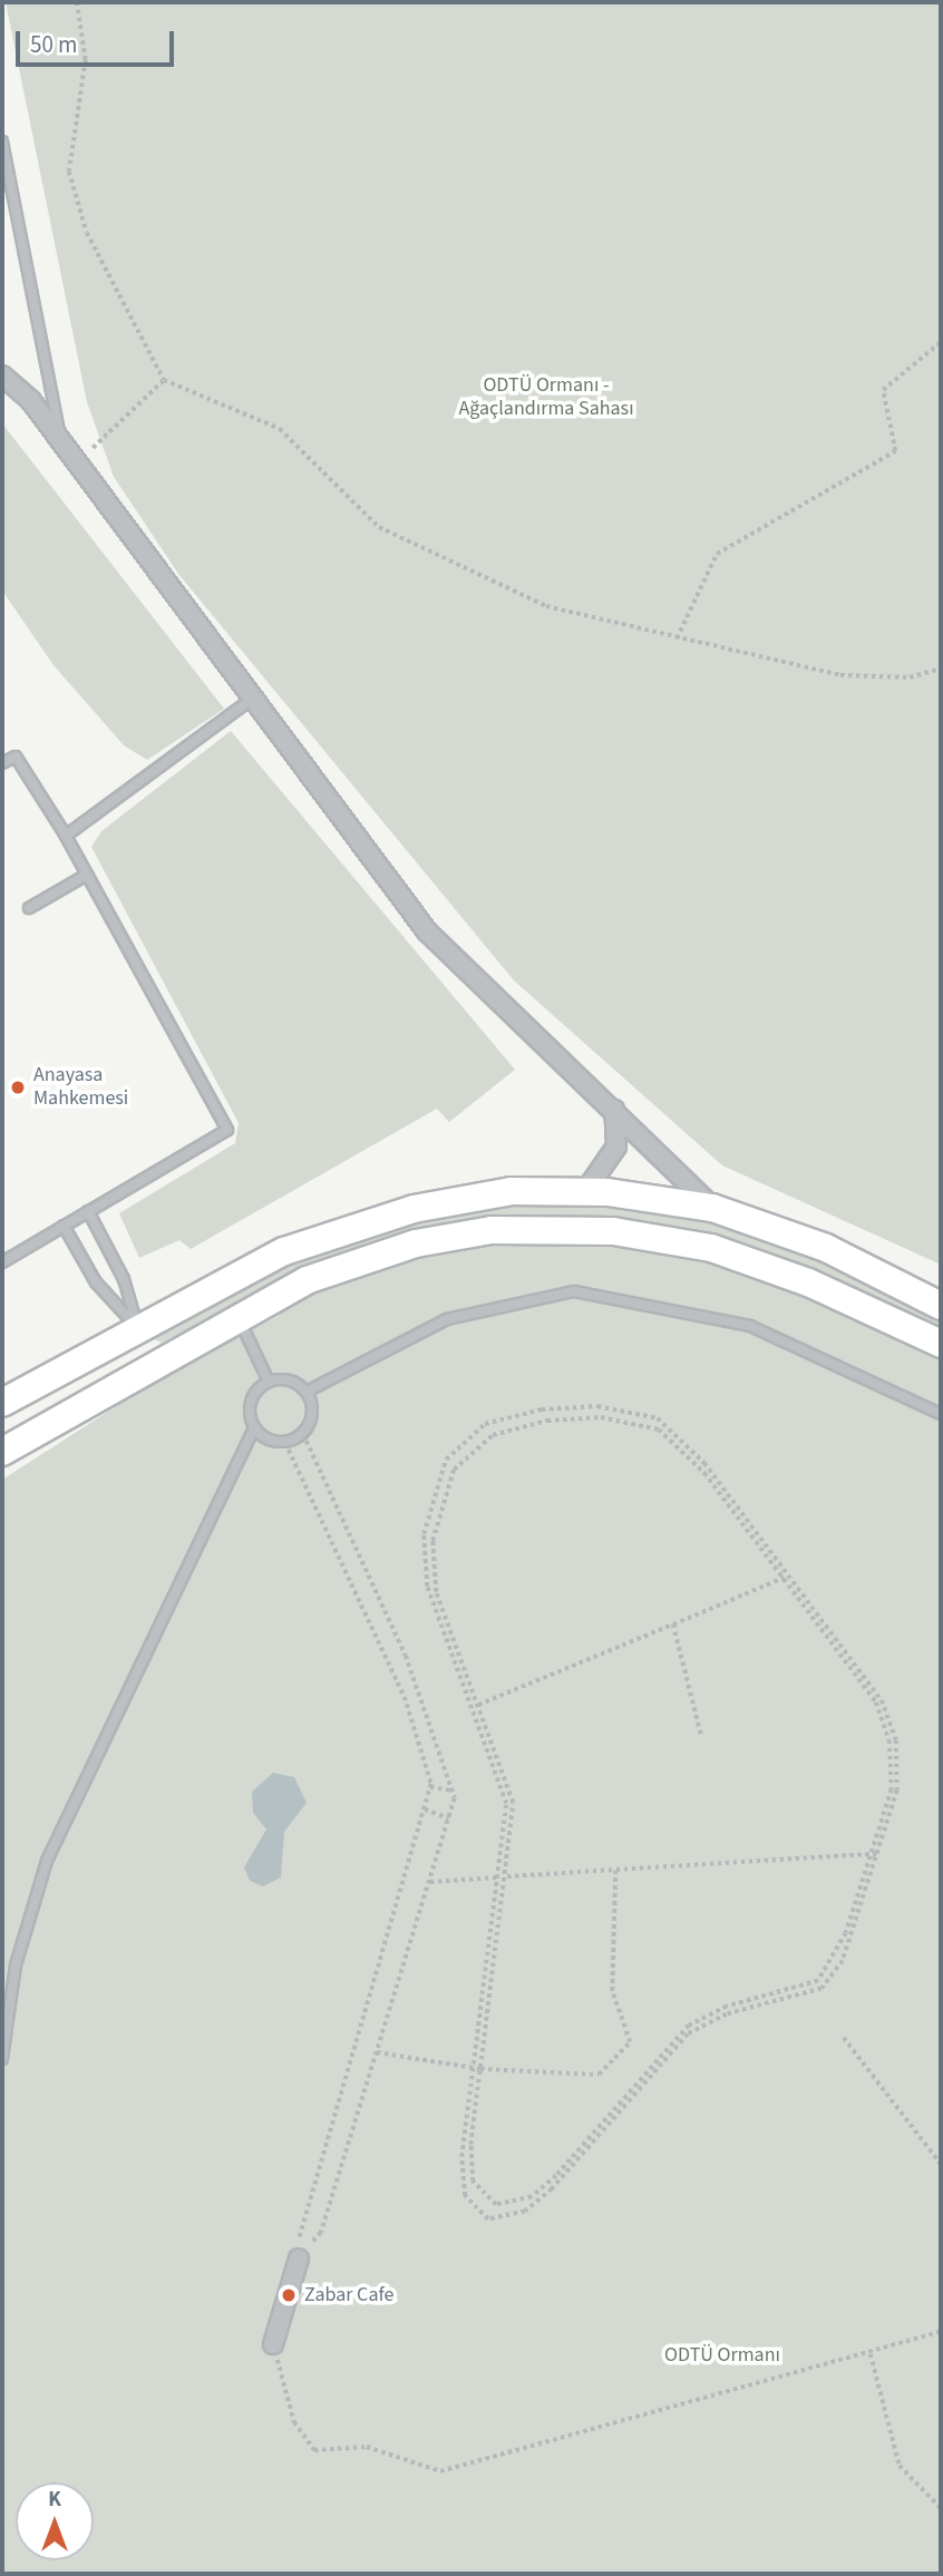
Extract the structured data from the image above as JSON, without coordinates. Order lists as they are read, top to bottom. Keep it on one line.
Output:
{"parks":["ODTÜ Ormanı - Ağaçlandırma Sahası","ODTÜ Ormanı"],"places":["Anayasa Mahkemesi","Zabar Cafe"],"scale_bar":"50 m","north":"top"}
